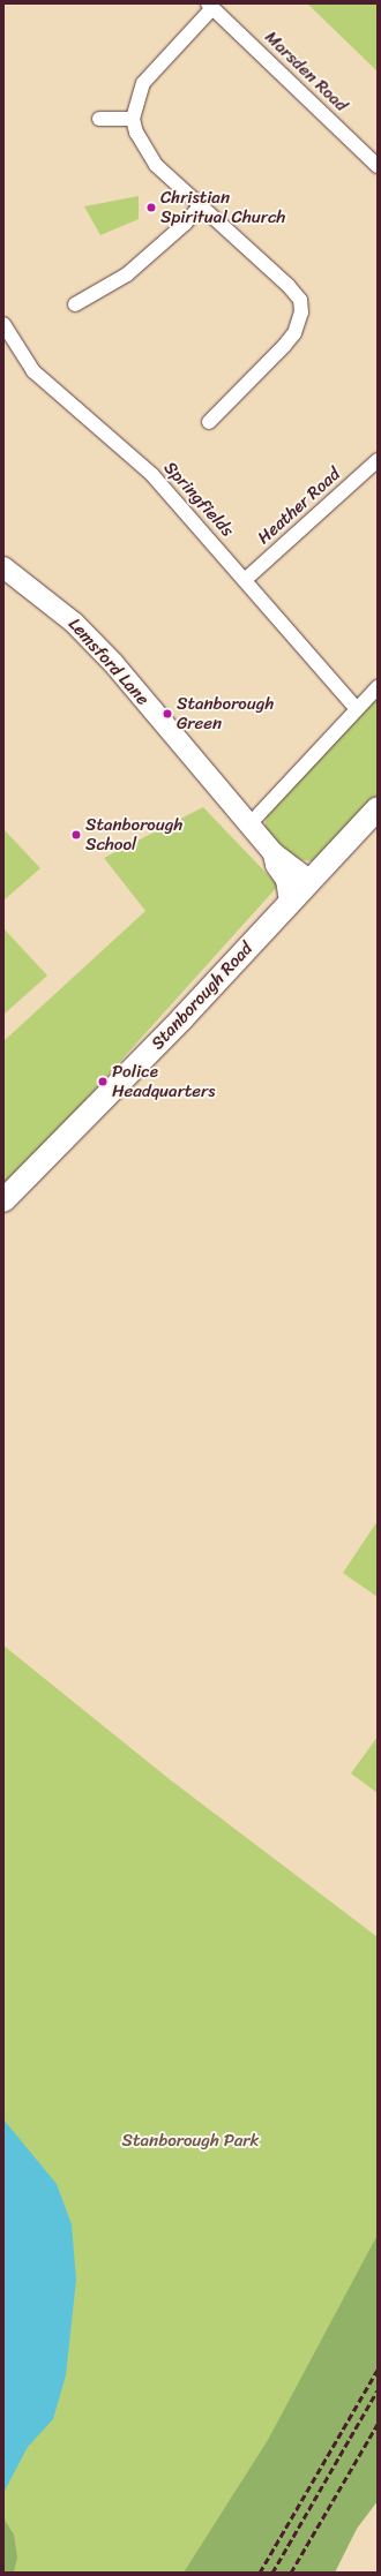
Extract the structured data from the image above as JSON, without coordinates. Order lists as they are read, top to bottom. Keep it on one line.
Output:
{"streets":{"main road":["Stanborough Road"],"street":["Marsden Road","Springfields","Heather Road","Lemsford Lane"]},"crossings":[["Springfields","Heather Road"],["Lemsford Lane","Stanborough Road"]],"parks":["Stanborough Park"],"places":["Christian Spiritual Church","Stanborough Green","Stanborough School","Police Headquarters"]}
